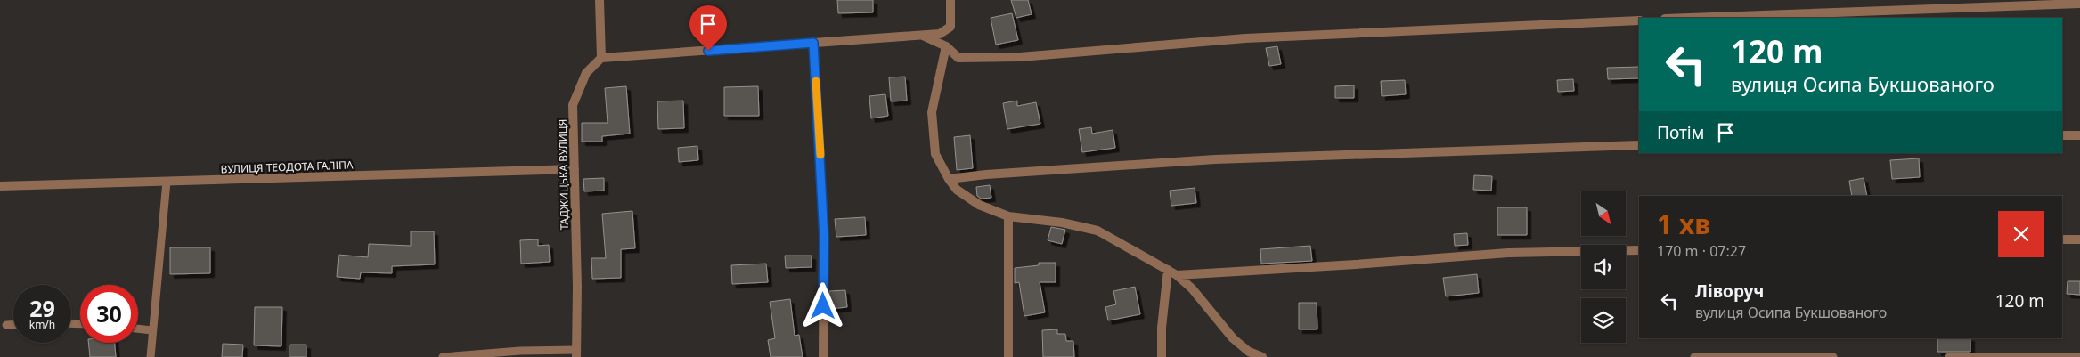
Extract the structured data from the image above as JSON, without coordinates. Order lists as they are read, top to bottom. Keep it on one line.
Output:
{"streets":{"street":["ВУЛИЦЯ ТЕОДОТА ГАЛІПА","ТАДЖИЦЬКА ВУЛИЦЯ"]},"crossings":[["ВУЛИЦЯ ТЕОДОТА ГАЛІПА","ТАДЖИЦЬКА ВУЛИЦЯ"]],"north":"bottom right","page":{"turn":["120 m","вулиця Осипа Букшованого"],"then":"Потім","heading":["1 хв","170 m · 07:27"],"list":[{"name":"Ліворуч","note":"вулиця Осипа Букшованого","value":"120 m"}],"speed":"29 km/h","limit":"30"}}
